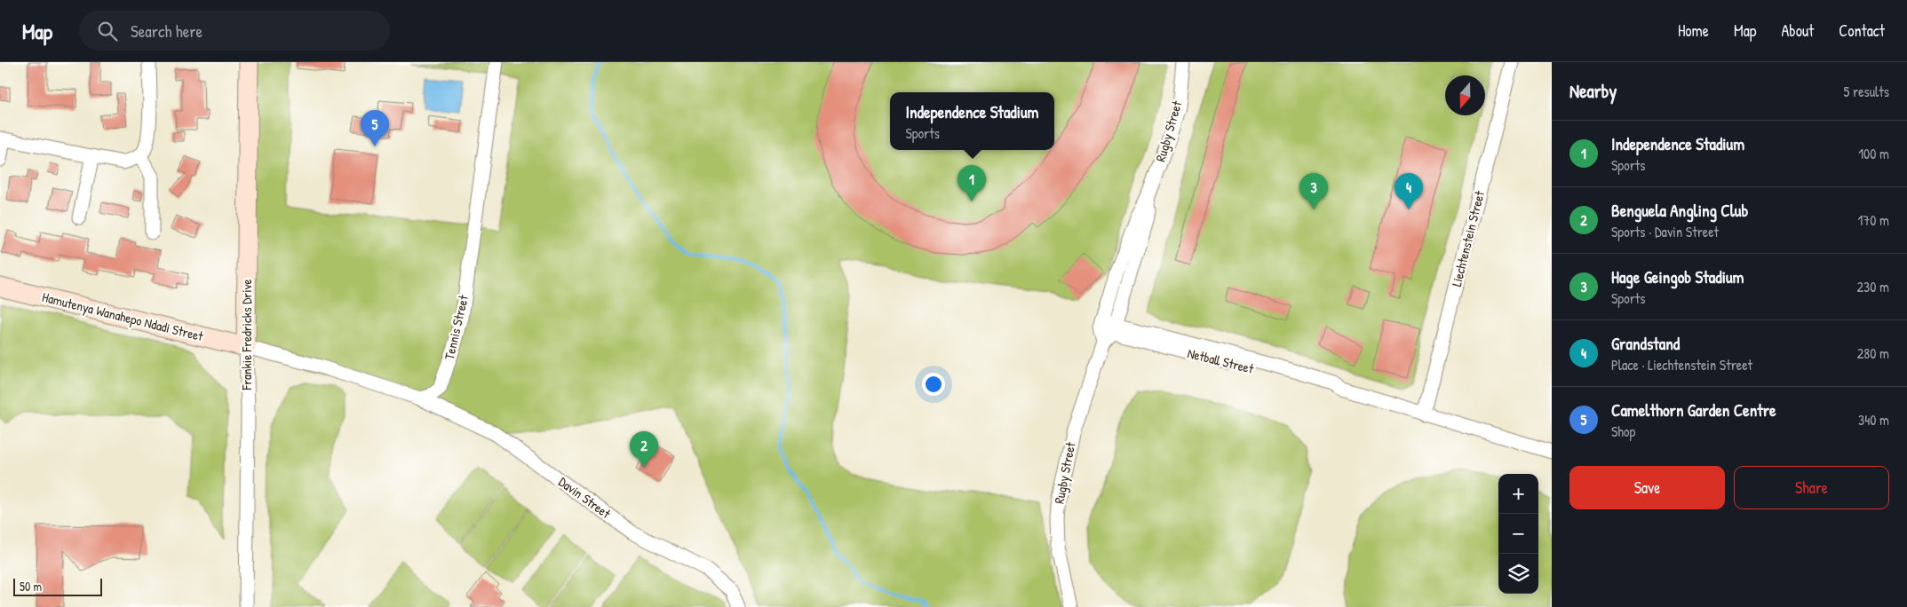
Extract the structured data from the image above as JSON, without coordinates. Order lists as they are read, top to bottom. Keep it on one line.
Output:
{"streets":{"street":["Rugby Street","Liechtenstein Street","Hamutenya Wanahepo Ndadi Street","Tennis Street","Frankie Fredricks Drive","Netball Street","Davin Street"]},"crossings":[["Rugby Street","Netball Street"],["Liechtenstein Street","Netball Street"],["Hamutenya Wanahepo Ndadi Street","Frankie Fredricks Drive"],["Tennis Street","Davin Street"]],"scale_bar":"50 m","north":"bottom","page":{"header":"Map","search":"Search here","nav":["Home","Map","About","Contact"],"heading":["Nearby","5 results"],"popup":["Independence Stadium","Sports"],"pins":["5","1","3","4","2"],"list":[{"mark":"1","name":"Independence Stadium","note":"Sports","value":"100 m"},{"mark":"2","name":"Benguela Angling Club","note":"Sports · Davin Street","value":"170 m"},{"mark":"3","name":"Hage Geingob Stadium","note":"Sports","value":"230 m"},{"mark":"4","name":"Grandstand","note":"Place · Liechtenstein Street","value":"280 m"},{"mark":"5","name":"Camelthorn Garden Centre","note":"Shop","value":"340 m"}],"buttons":["Save","Share"],"map_buttons":["+","−"],"scale":"50 m"}}
